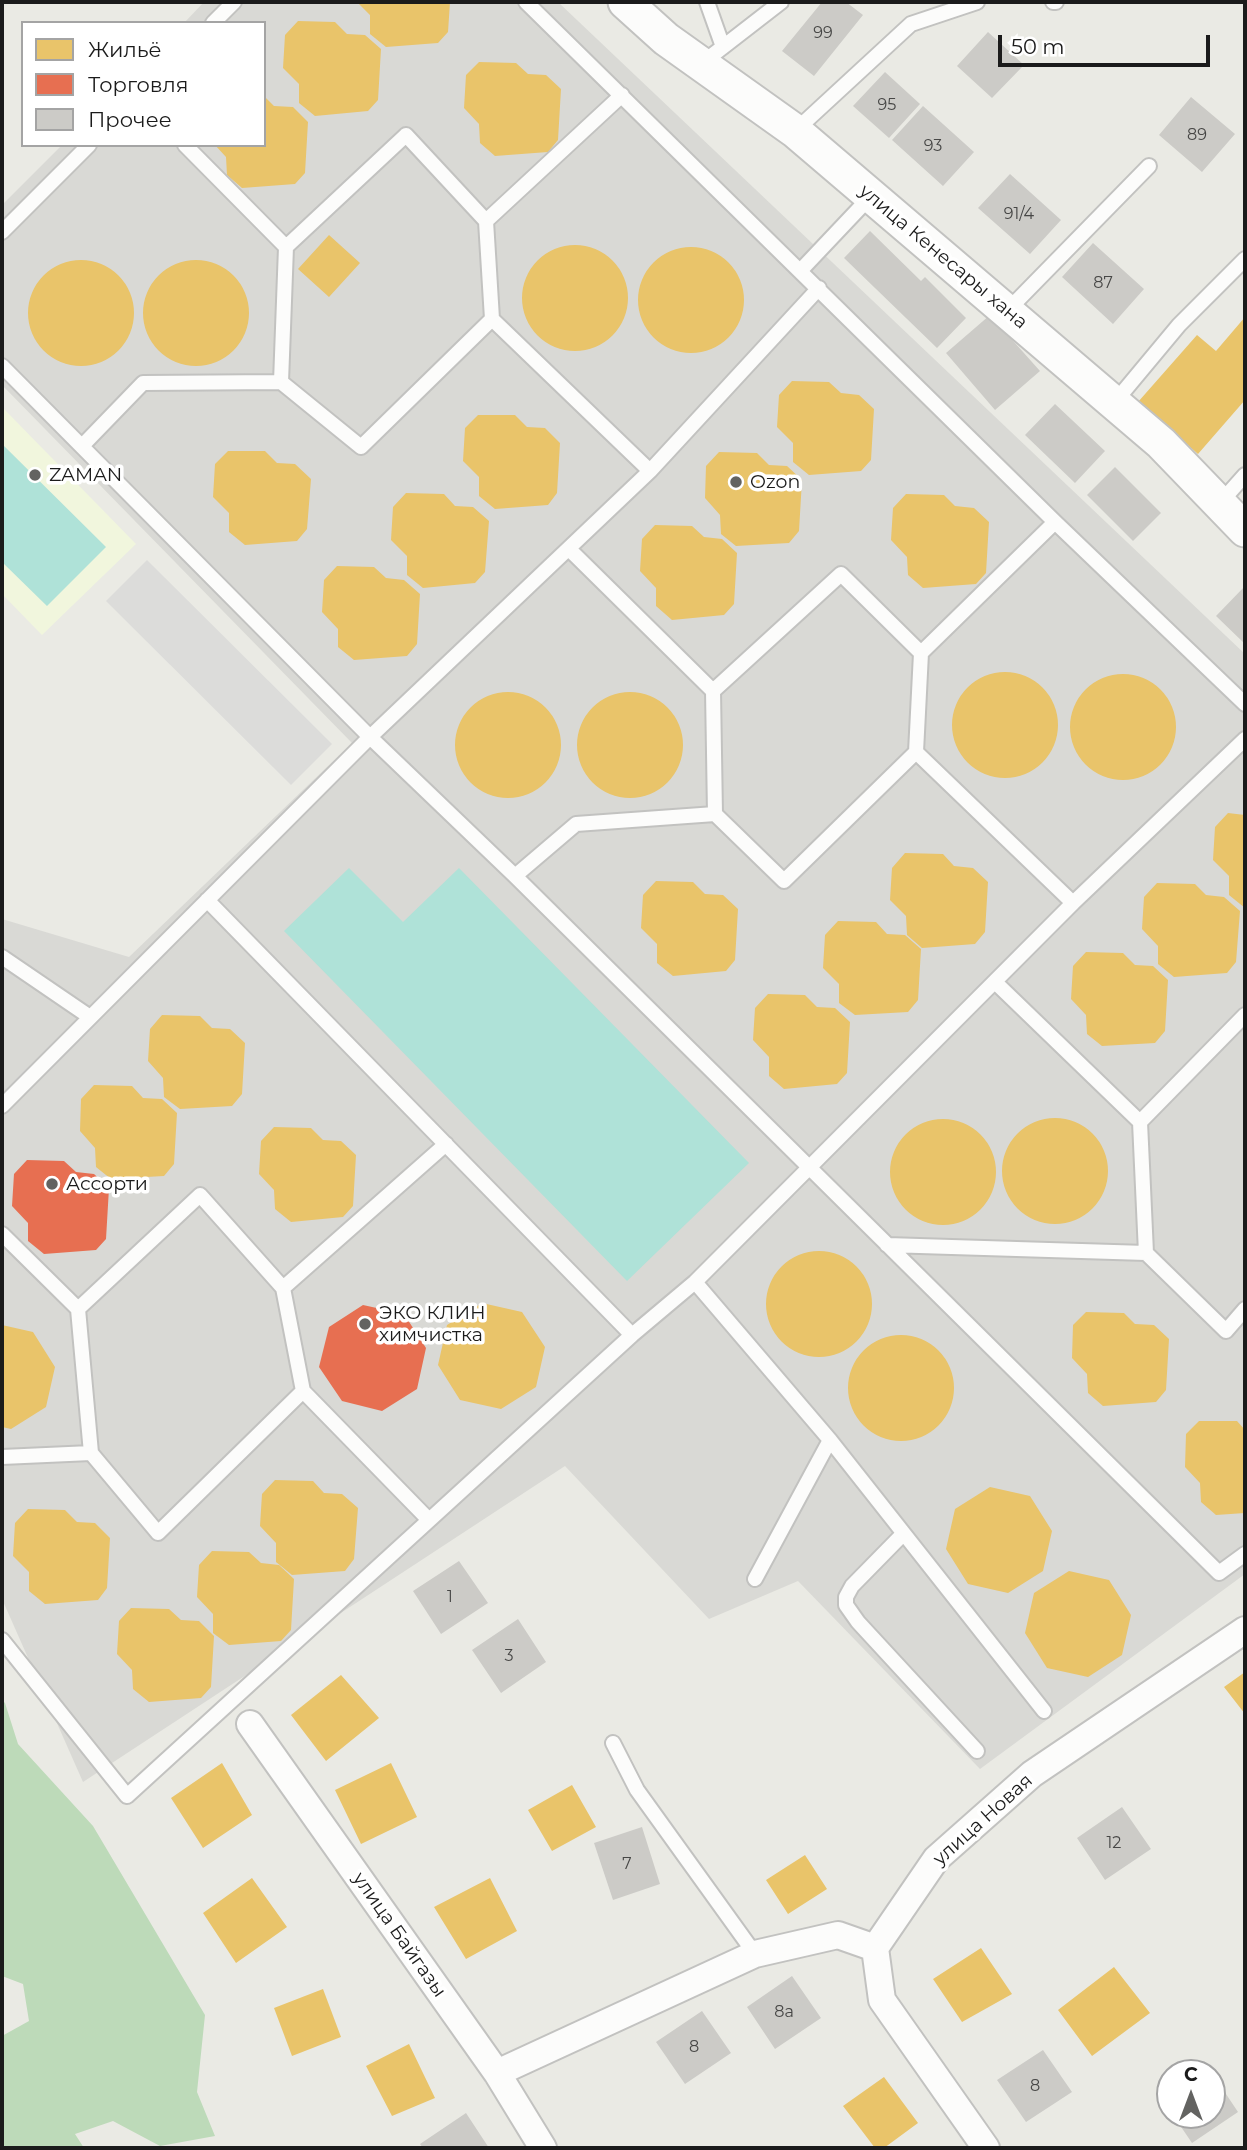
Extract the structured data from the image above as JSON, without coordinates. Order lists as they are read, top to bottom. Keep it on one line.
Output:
{"streets":{"street":["улица Кенесары хана","улица Новая","улица Байгазы"]},"places":["ZAMAN","Ozon","Ассорти","ЭКО КЛИН химчистка"],"house_numbers":["99","95","89","93","91/4","87","1","3","12","7","8а","8","8"],"legend":["Жильё","Торговля","Прочее"],"scale_bar":"50 m","north":"top"}
